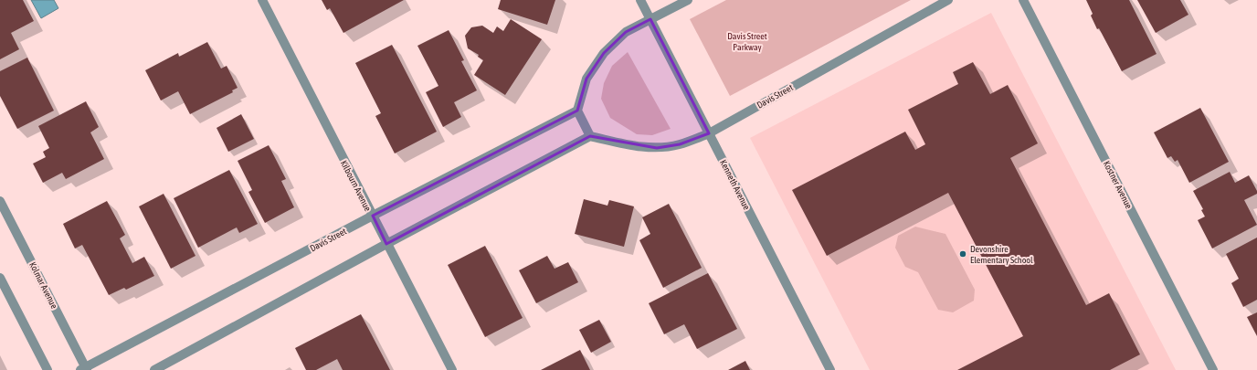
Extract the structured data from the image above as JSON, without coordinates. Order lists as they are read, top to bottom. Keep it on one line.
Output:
{"streets":{"street":["Davis Street","Kenneth Avenue","Kostner Avenue","Kilbourn Avenue","Kolmar Avenue"]},"crossings":[["Davis Street","Kenneth Avenue"],["Davis Street","Kilbourn Avenue"],["Davis Street","Kolmar Avenue"]],"parks":["Davis Street Parkway"],"places":["Devonshire Elementary School"]}
